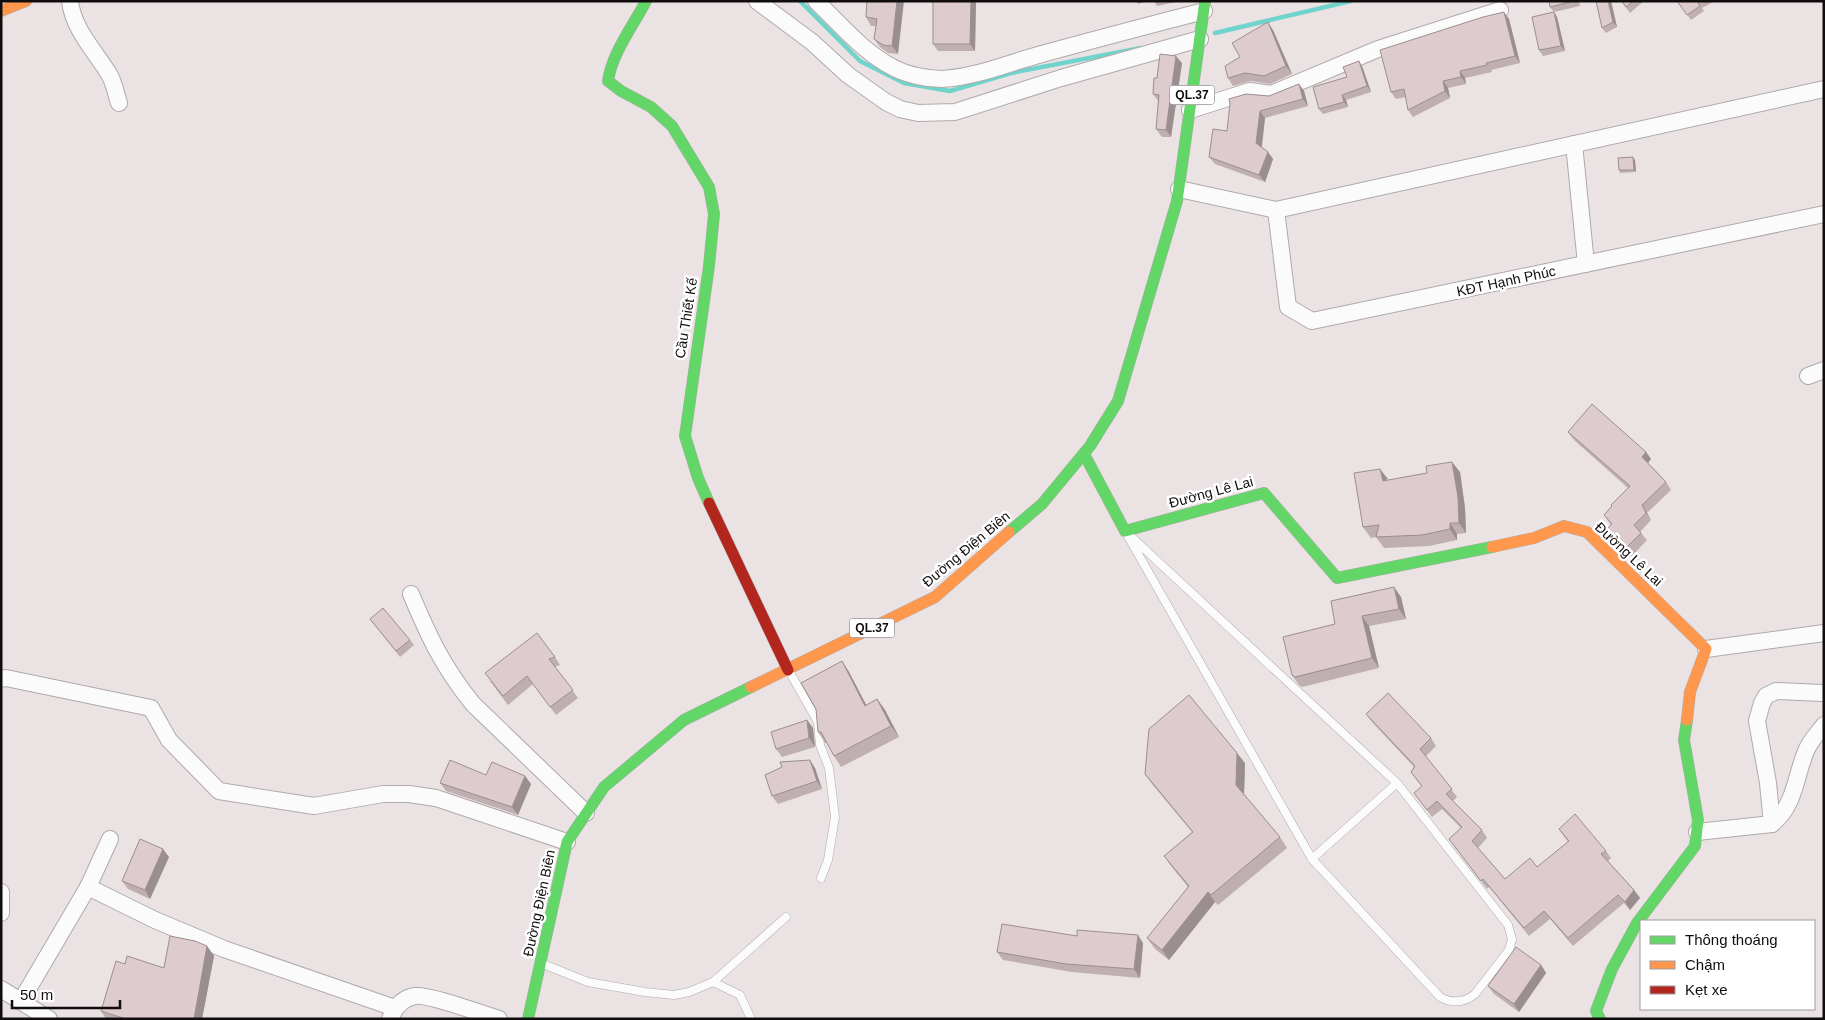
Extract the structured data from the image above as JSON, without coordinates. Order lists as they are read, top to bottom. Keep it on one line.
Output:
{"streets":{"street":["QL.37","KĐT Hạnh Phúc","Cầu Thiết Kế","Đường Lê Lai","Đường Điện Biên"]},"crossings":[["Cầu Thiết Kế","Đường Điện Biên"]],"legend":["Thông thoáng","Chậm","Kẹt xe"],"scale_bar":"50 m"}
